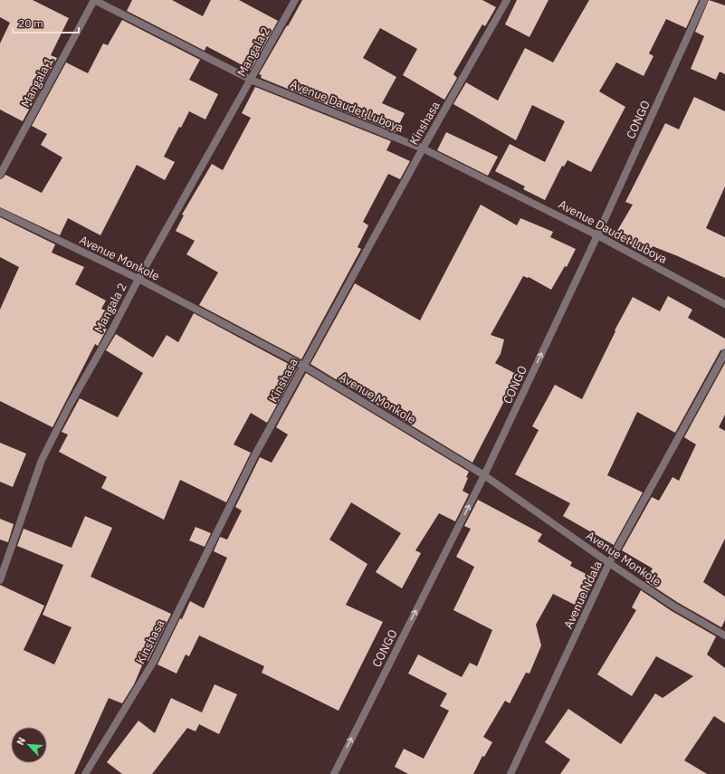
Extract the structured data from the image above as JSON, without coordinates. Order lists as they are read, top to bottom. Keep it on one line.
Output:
{"streets":{"street":["Mangala 2","Mangala 1","Avenue Daudet Luboya","CONGO","Kinshasa","Avenue Monkole","Avenue Ndala"]},"crossings":[["Mangala 2","Avenue Daudet Luboya"],["Mangala 2","Avenue Monkole"],["Mangala 1","Avenue Daudet Luboya"],["Avenue Daudet Luboya","CONGO"],["Avenue Daudet Luboya","Kinshasa"],["CONGO","Avenue Monkole"],["Kinshasa","Avenue Monkole"],["Avenue Monkole","Avenue Ndala"]],"one_way":["CONGO"],"scale_bar":"20 m","north":"top left"}
